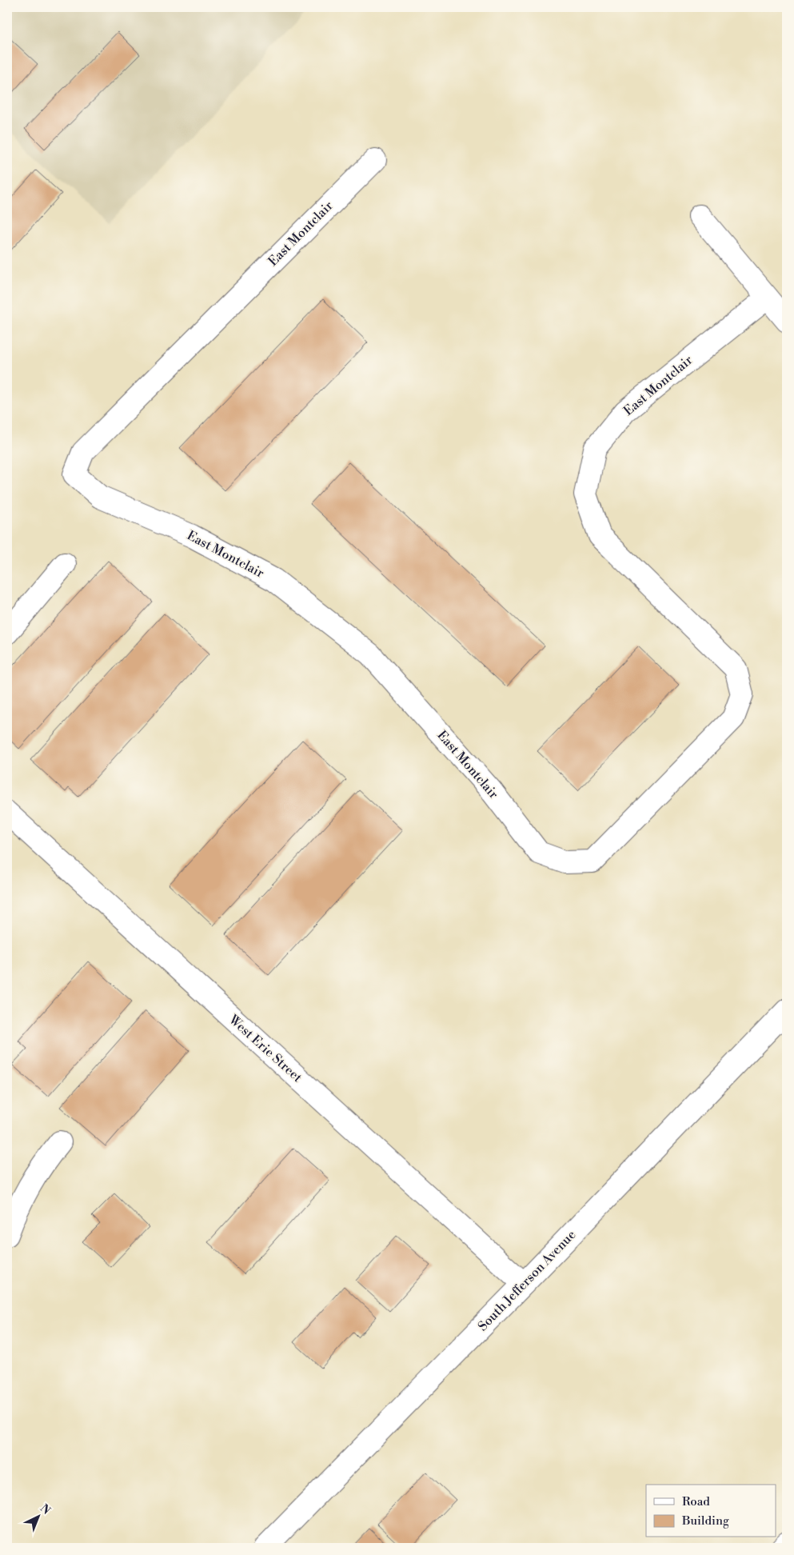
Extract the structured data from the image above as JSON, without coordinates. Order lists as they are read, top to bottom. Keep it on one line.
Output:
{"streets":{"street":["East Montclair","West Erie Street","South Jefferson Avenue"]},"crossings":[["West Erie Street","South Jefferson Avenue"]],"legend":["Road","Building"],"north":"top right"}
